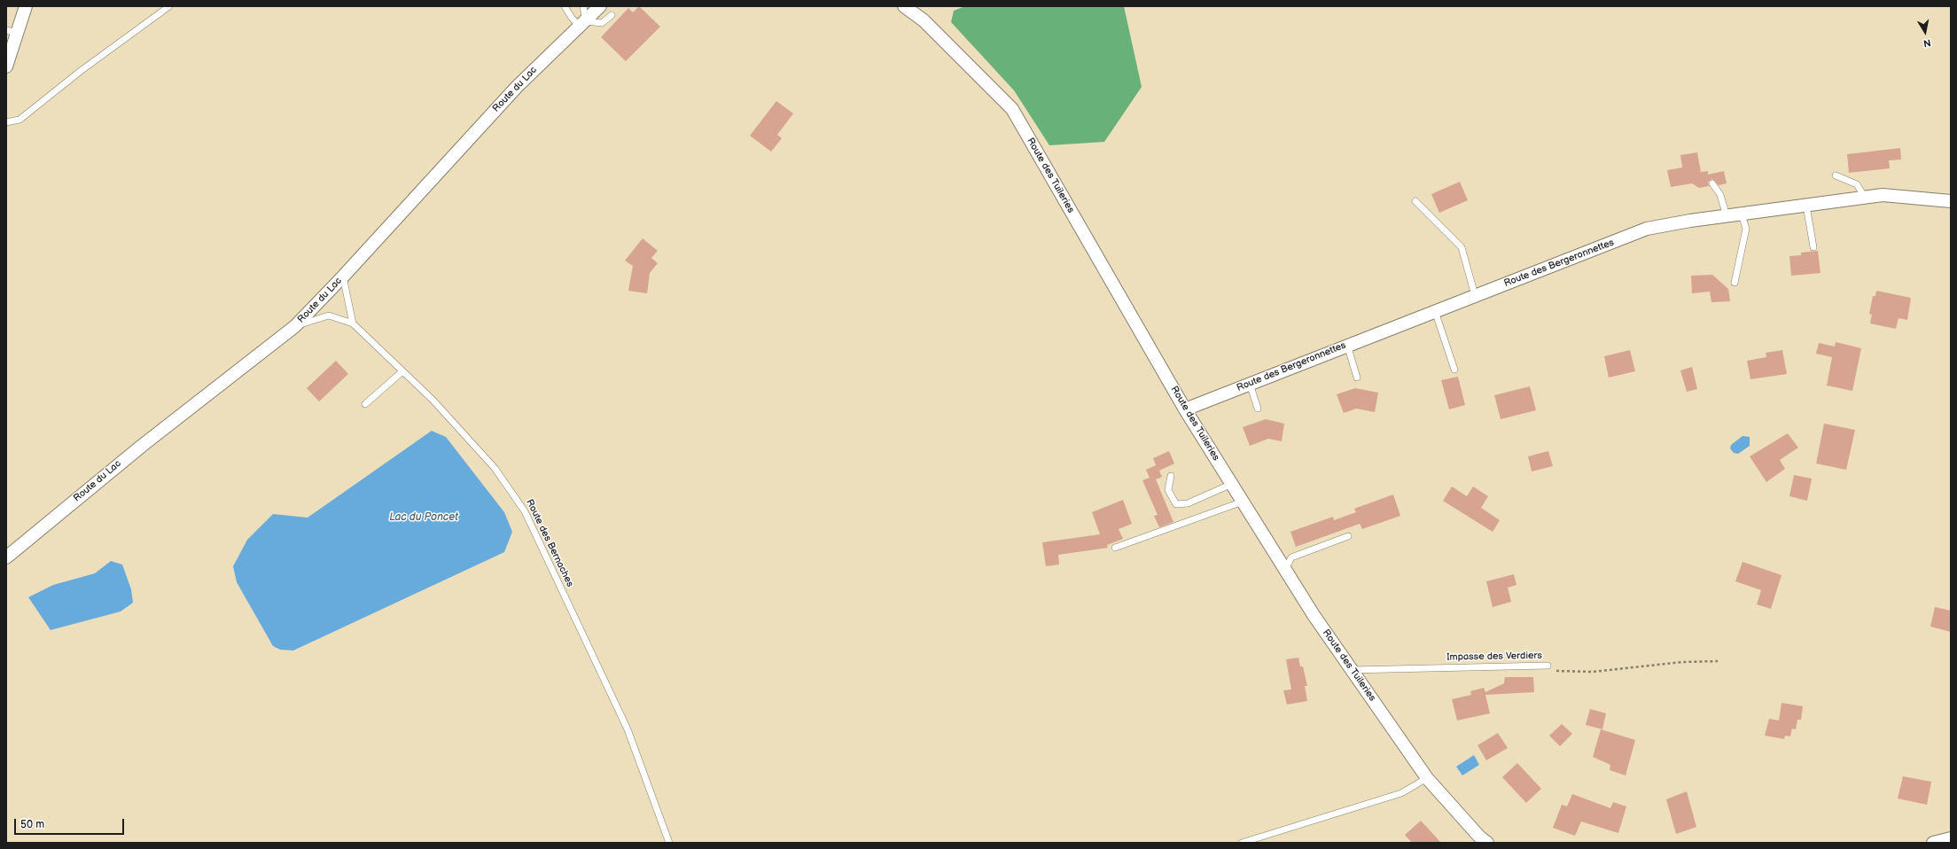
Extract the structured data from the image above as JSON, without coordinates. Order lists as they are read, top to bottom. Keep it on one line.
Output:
{"streets":{"street":["Route du Lac","Route des Tuileries","Route des Bergeronnettes"],"lane":["Route des Bernaches","Impasse des Verdiers"]},"crossings":[["Route des Tuileries","Route des Bergeronnettes"],["Route des Tuileries","Impasse des Verdiers"]],"water":["Lac du Poncet"],"scale_bar":"50 m","north":"bottom"}
